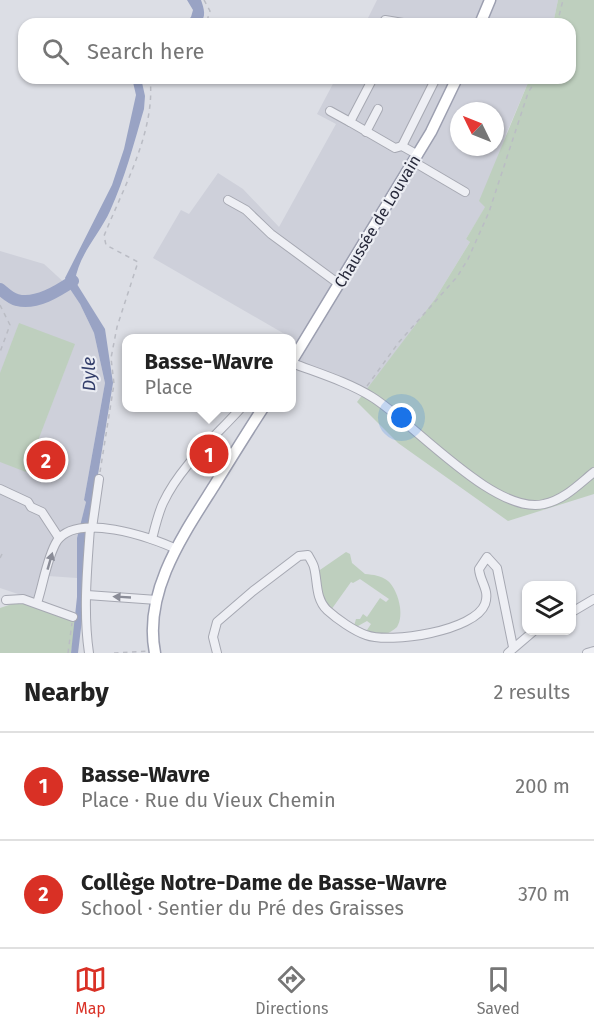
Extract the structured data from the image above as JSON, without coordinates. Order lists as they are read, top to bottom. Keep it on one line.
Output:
{"streets":{"main road":["Chaussée de Louvain"]},"water":["Dyle"],"north":"top left","page":{"search":"Search here","popup":["Basse-Wavre","Place"],"pins":["1","2"],"heading":["Nearby","2 results"],"list":[{"mark":"1","name":"Basse-Wavre","note":"Place · Rue du Vieux Chemin","value":"200 m"},{"mark":"2","name":"Collège Notre-Dame de Basse-Wavre","note":"School · Sentier du Pré des Graisses","value":"370 m"}],"nav":["Map","Directions","Saved"]}}
